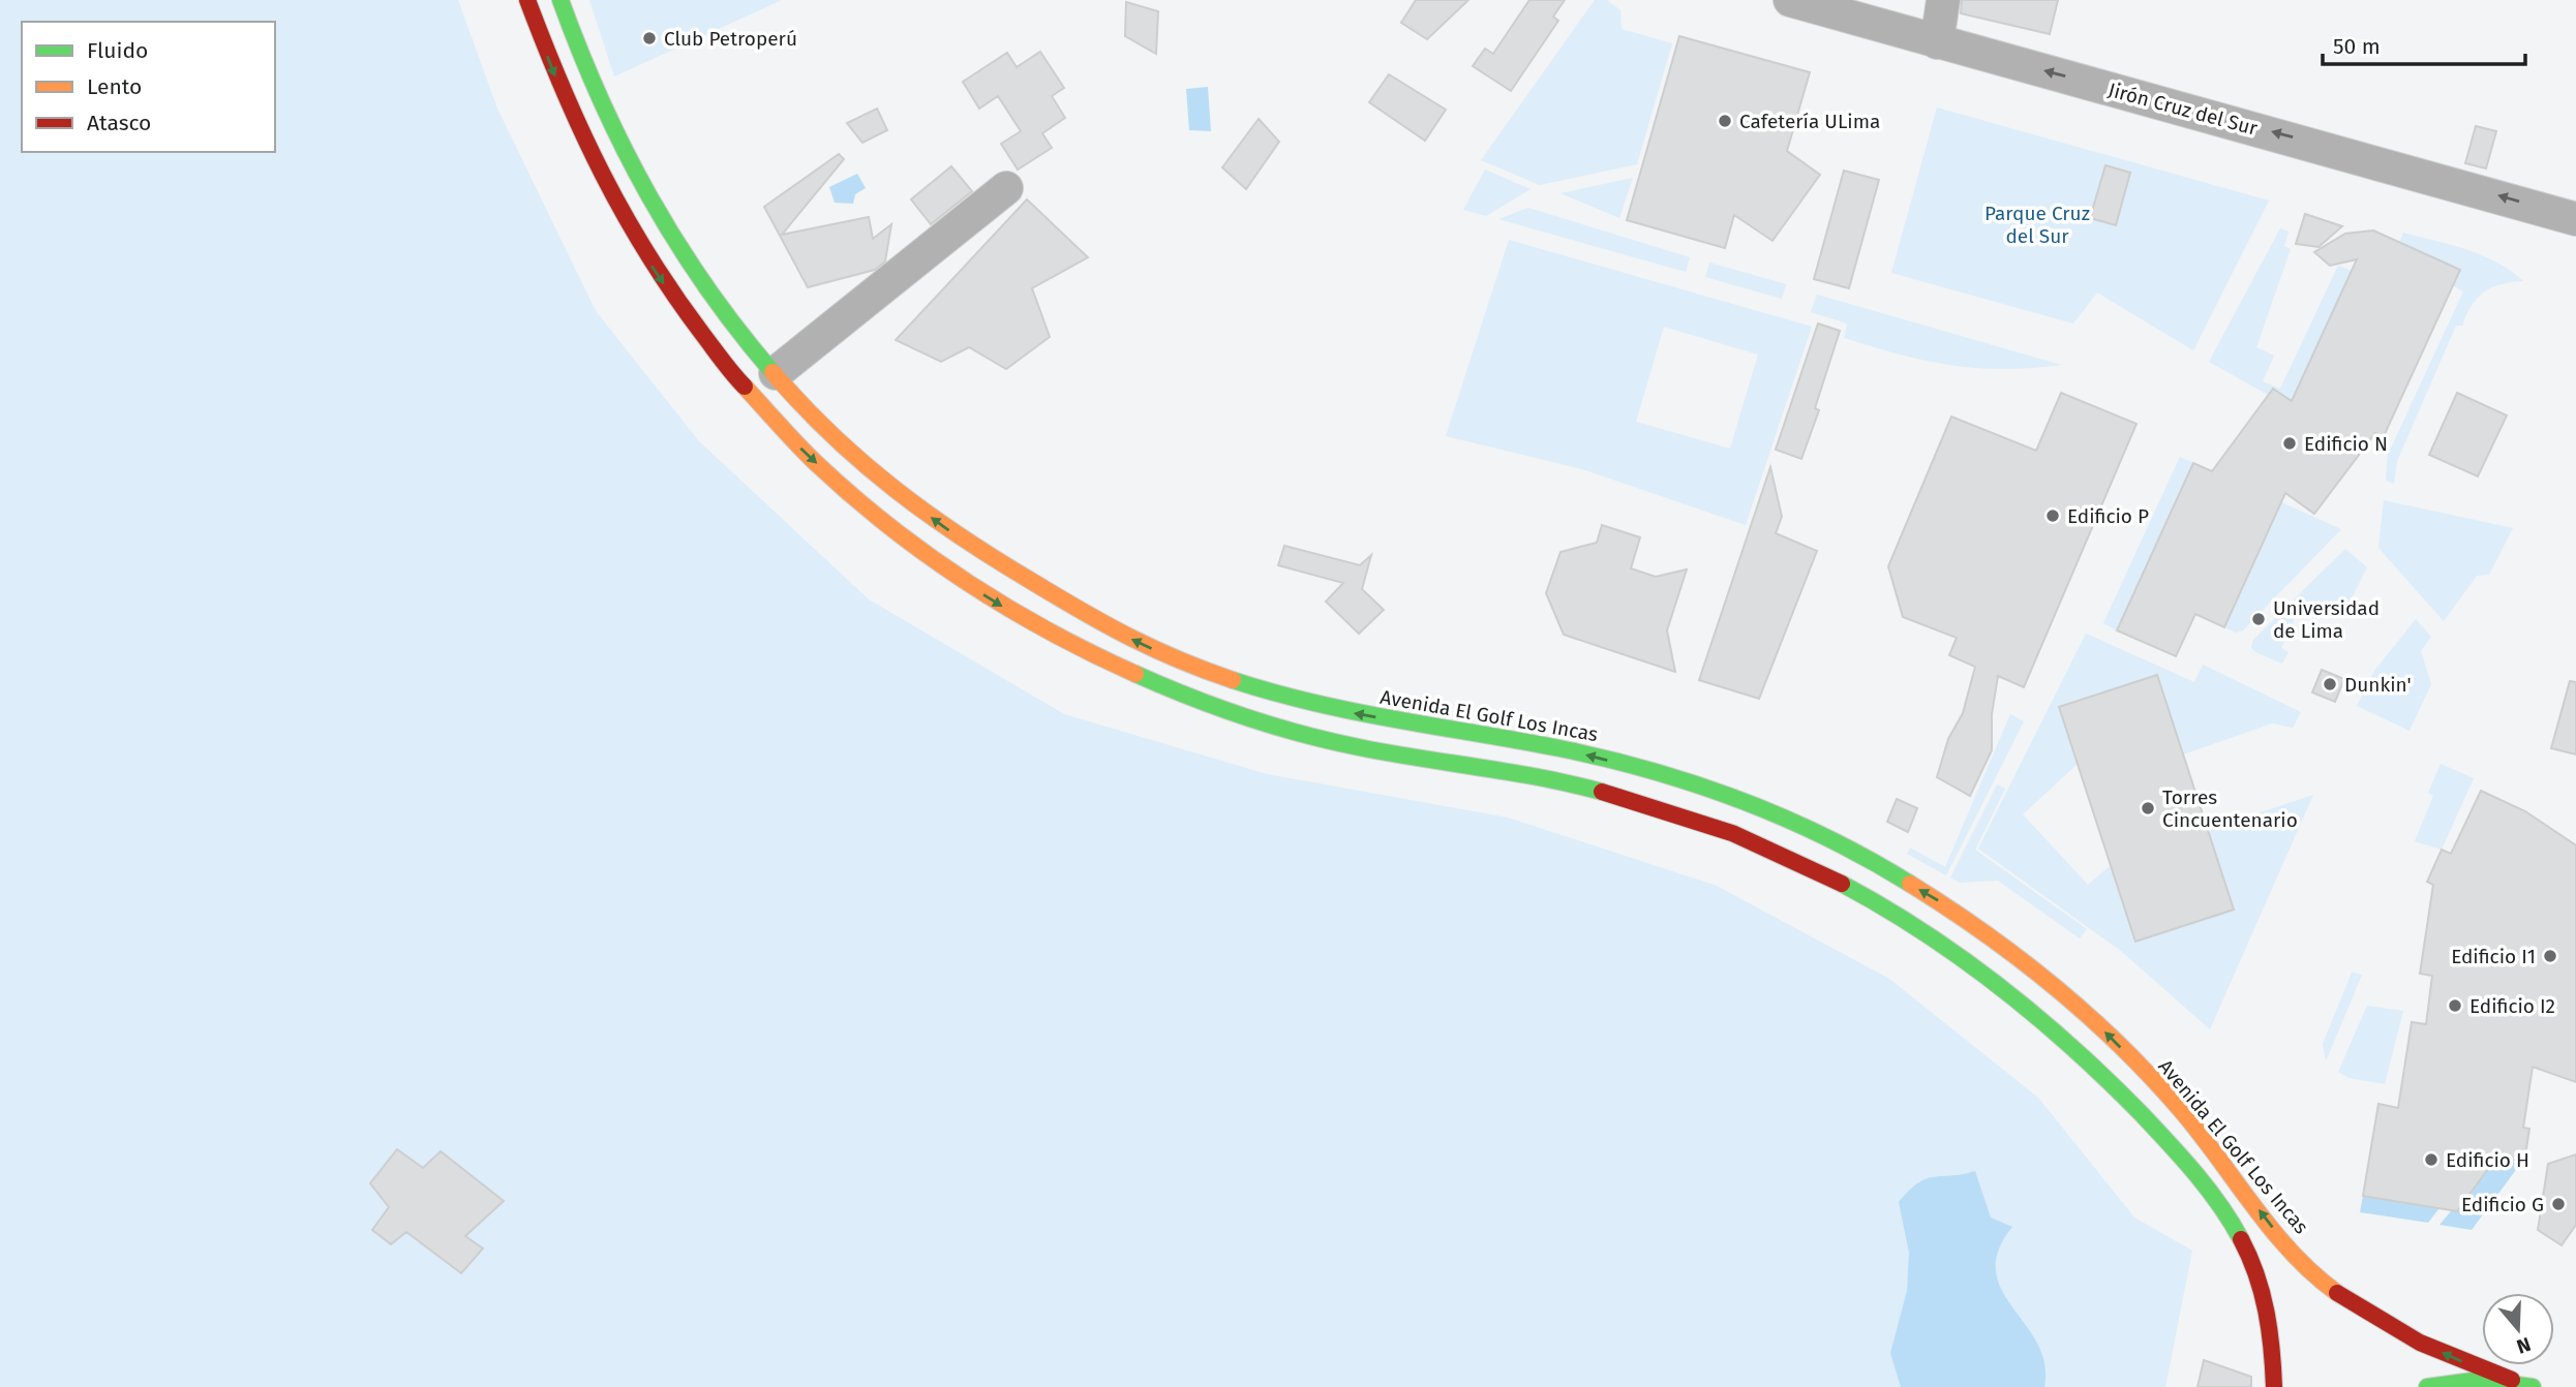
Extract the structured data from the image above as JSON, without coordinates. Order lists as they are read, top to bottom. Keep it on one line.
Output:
{"streets":{"street":["Jirón Cruz del Sur","Avenida El Golf Los Incas"]},"one_way":["Jirón Cruz del Sur"],"parks":["Parque Cruz del Sur"],"places":["Club Petroperú","Cafetería ULima","Edificio N","Edificio P","Universidad de Lima","Dunkin'","Torres Cincuentenario","Edificio I1","Edificio I2","Edificio H","Edificio G"],"legend":["Fluido","Lento","Atasco"],"scale_bar":"50 m","north":"bottom"}
